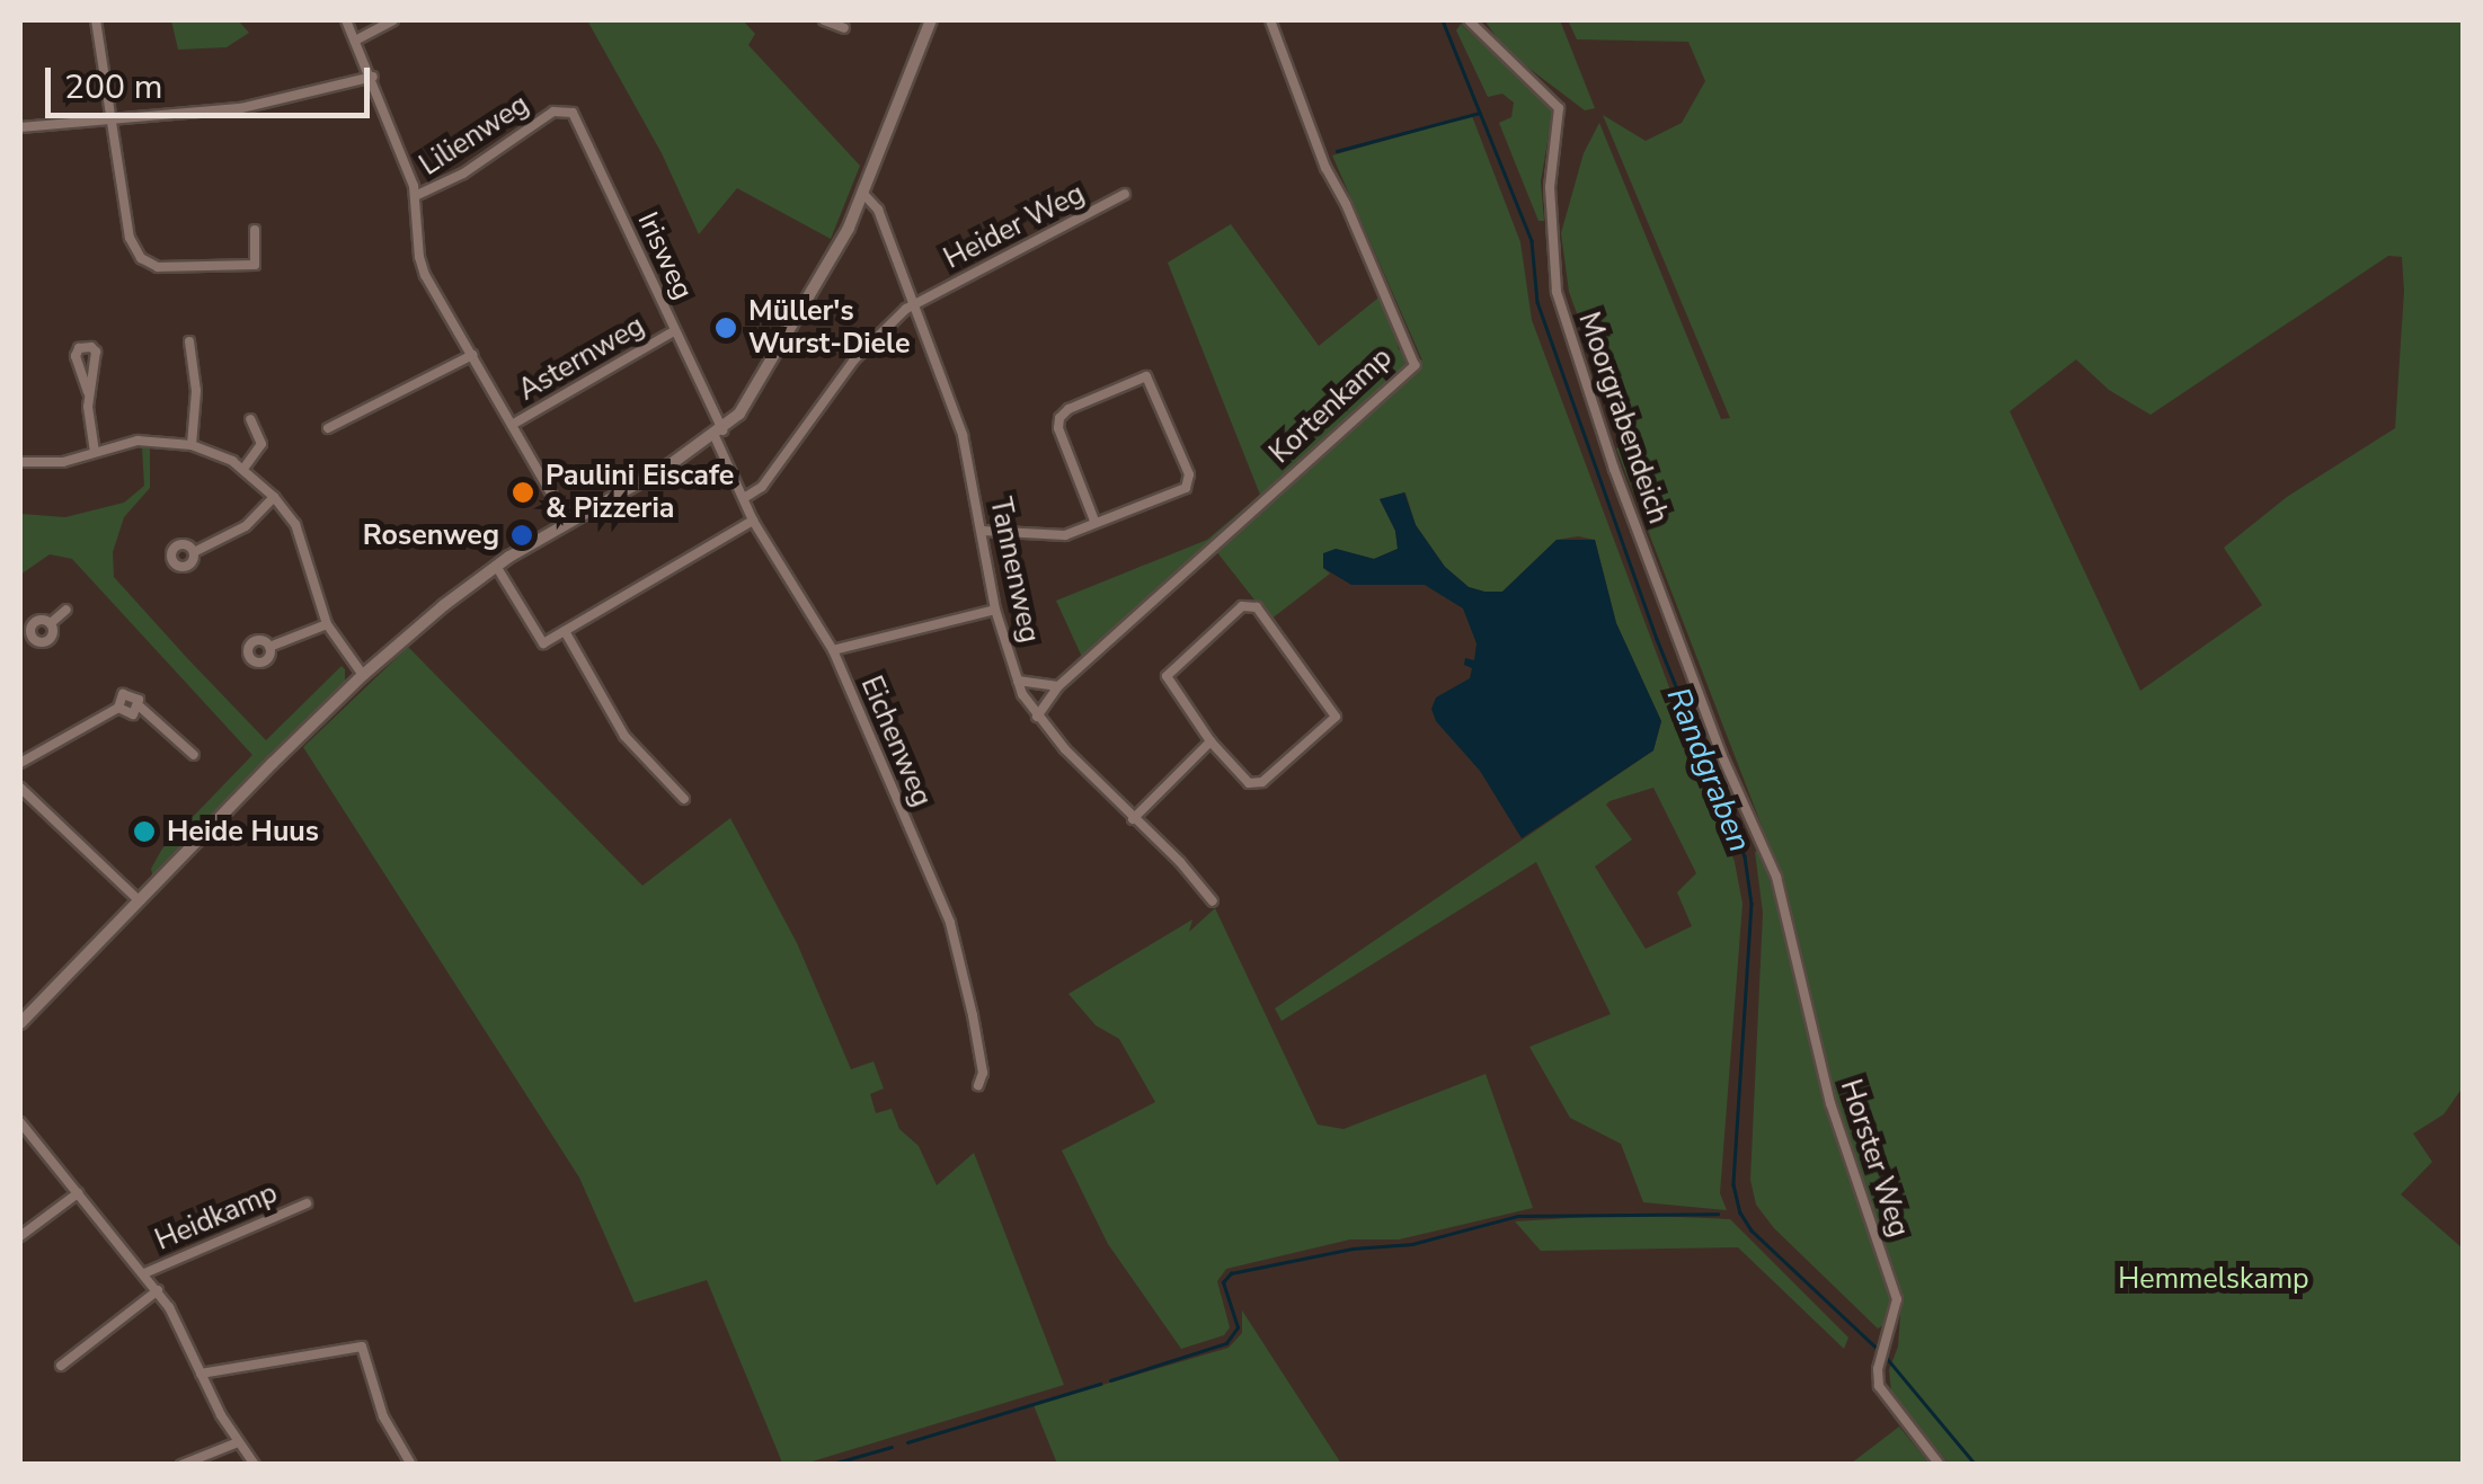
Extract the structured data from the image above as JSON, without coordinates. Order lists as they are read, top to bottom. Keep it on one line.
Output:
{"streets":{"street":["Lilienweg","Heider Weg","Irisweg","Asternweg","Kortenkamp","Moorgrabendeich","Tannenweg","Eichenweg","Horster Weg","Heidkamp"]},"crossings":[["Lilienweg","Irisweg"],["Heider Weg","Tannenweg"],["Heider Weg","Eichenweg"],["Irisweg","Asternweg"],["Irisweg","Eichenweg"],["Kortenkamp","Tannenweg"],["Moorgrabendeich","Horster Weg"]],"water":["Randgraben"],"parks":["Hemmelskamp"],"places":["Müller's Wurst-Diele","Paulini Eiscafe & Pizzeria","Rosenweg","Heide Huus"],"scale_bar":"200 m"}
